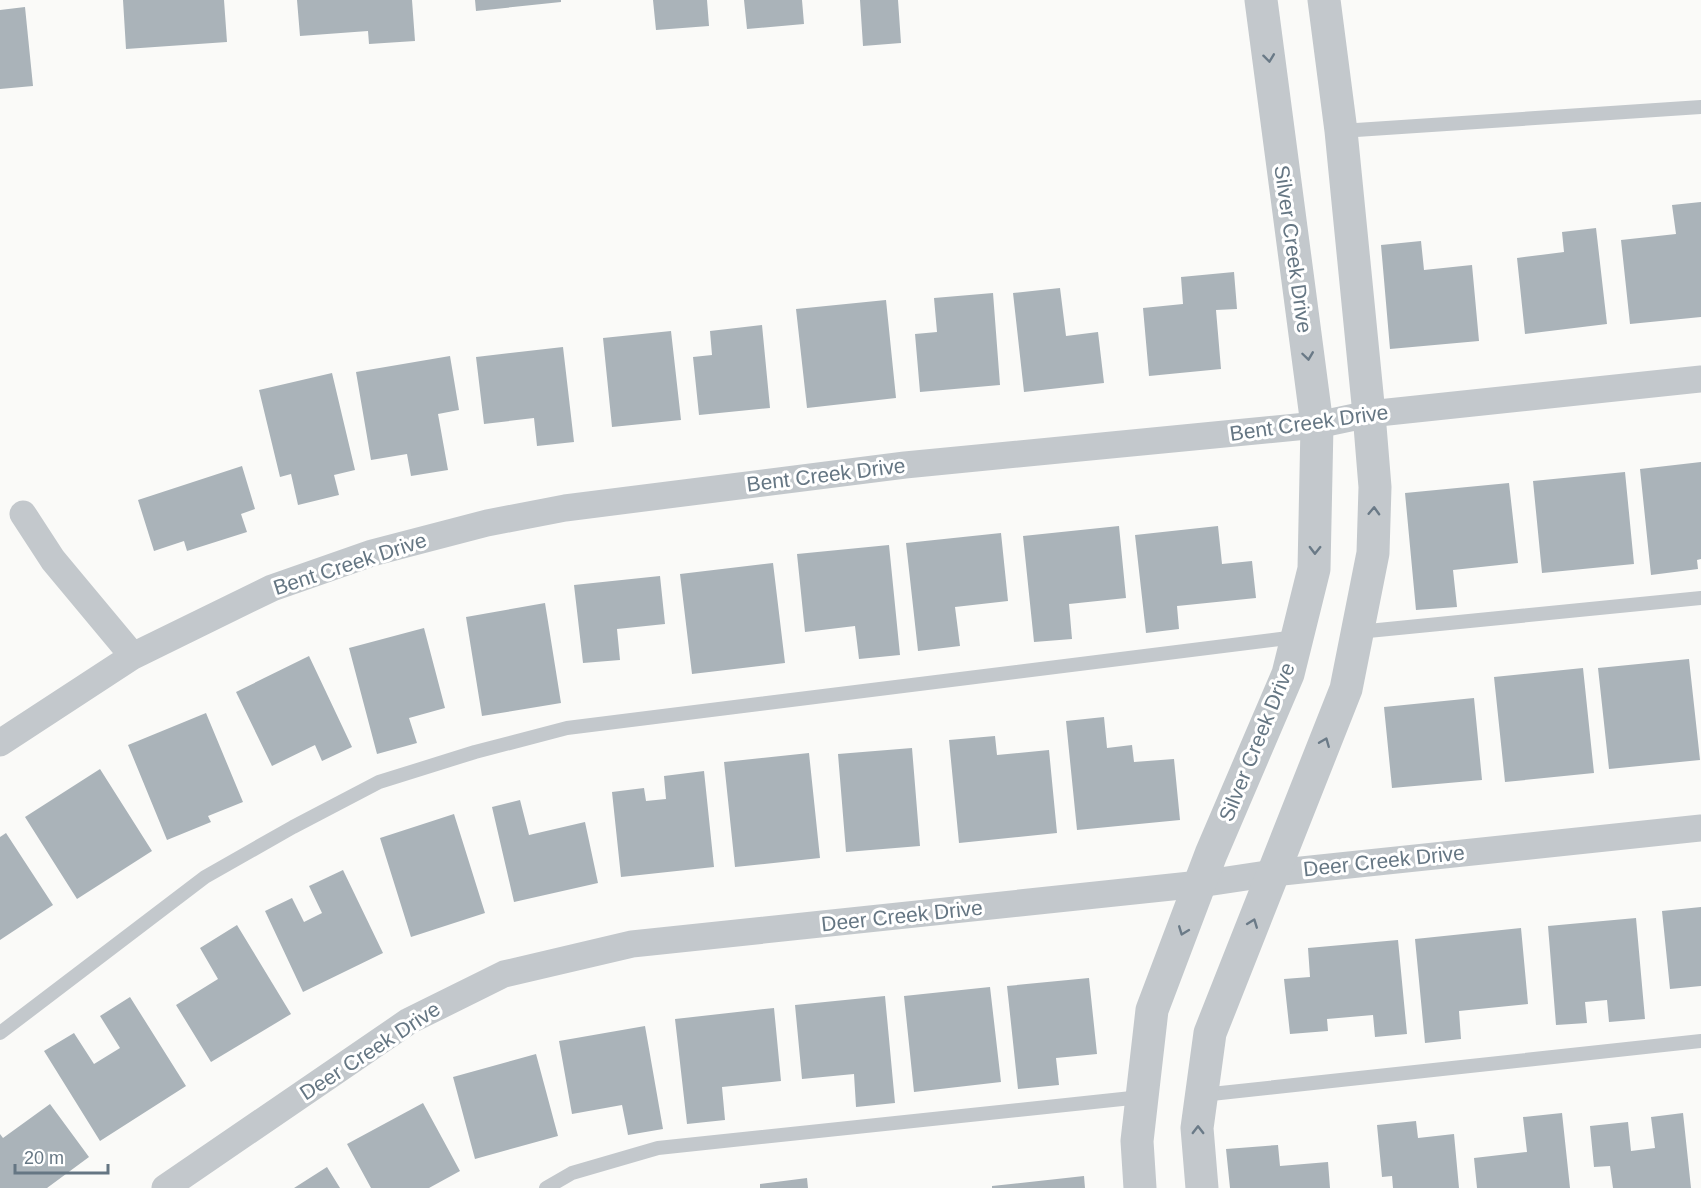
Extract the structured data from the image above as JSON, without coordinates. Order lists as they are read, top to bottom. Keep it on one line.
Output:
{"streets":{"street":["Silver Creek Drive","Bent Creek Drive","Deer Creek Drive"]},"crossings":[["Silver Creek Drive","Bent Creek Drive"],["Silver Creek Drive","Deer Creek Drive"]],"scale_bar":"20 m"}
